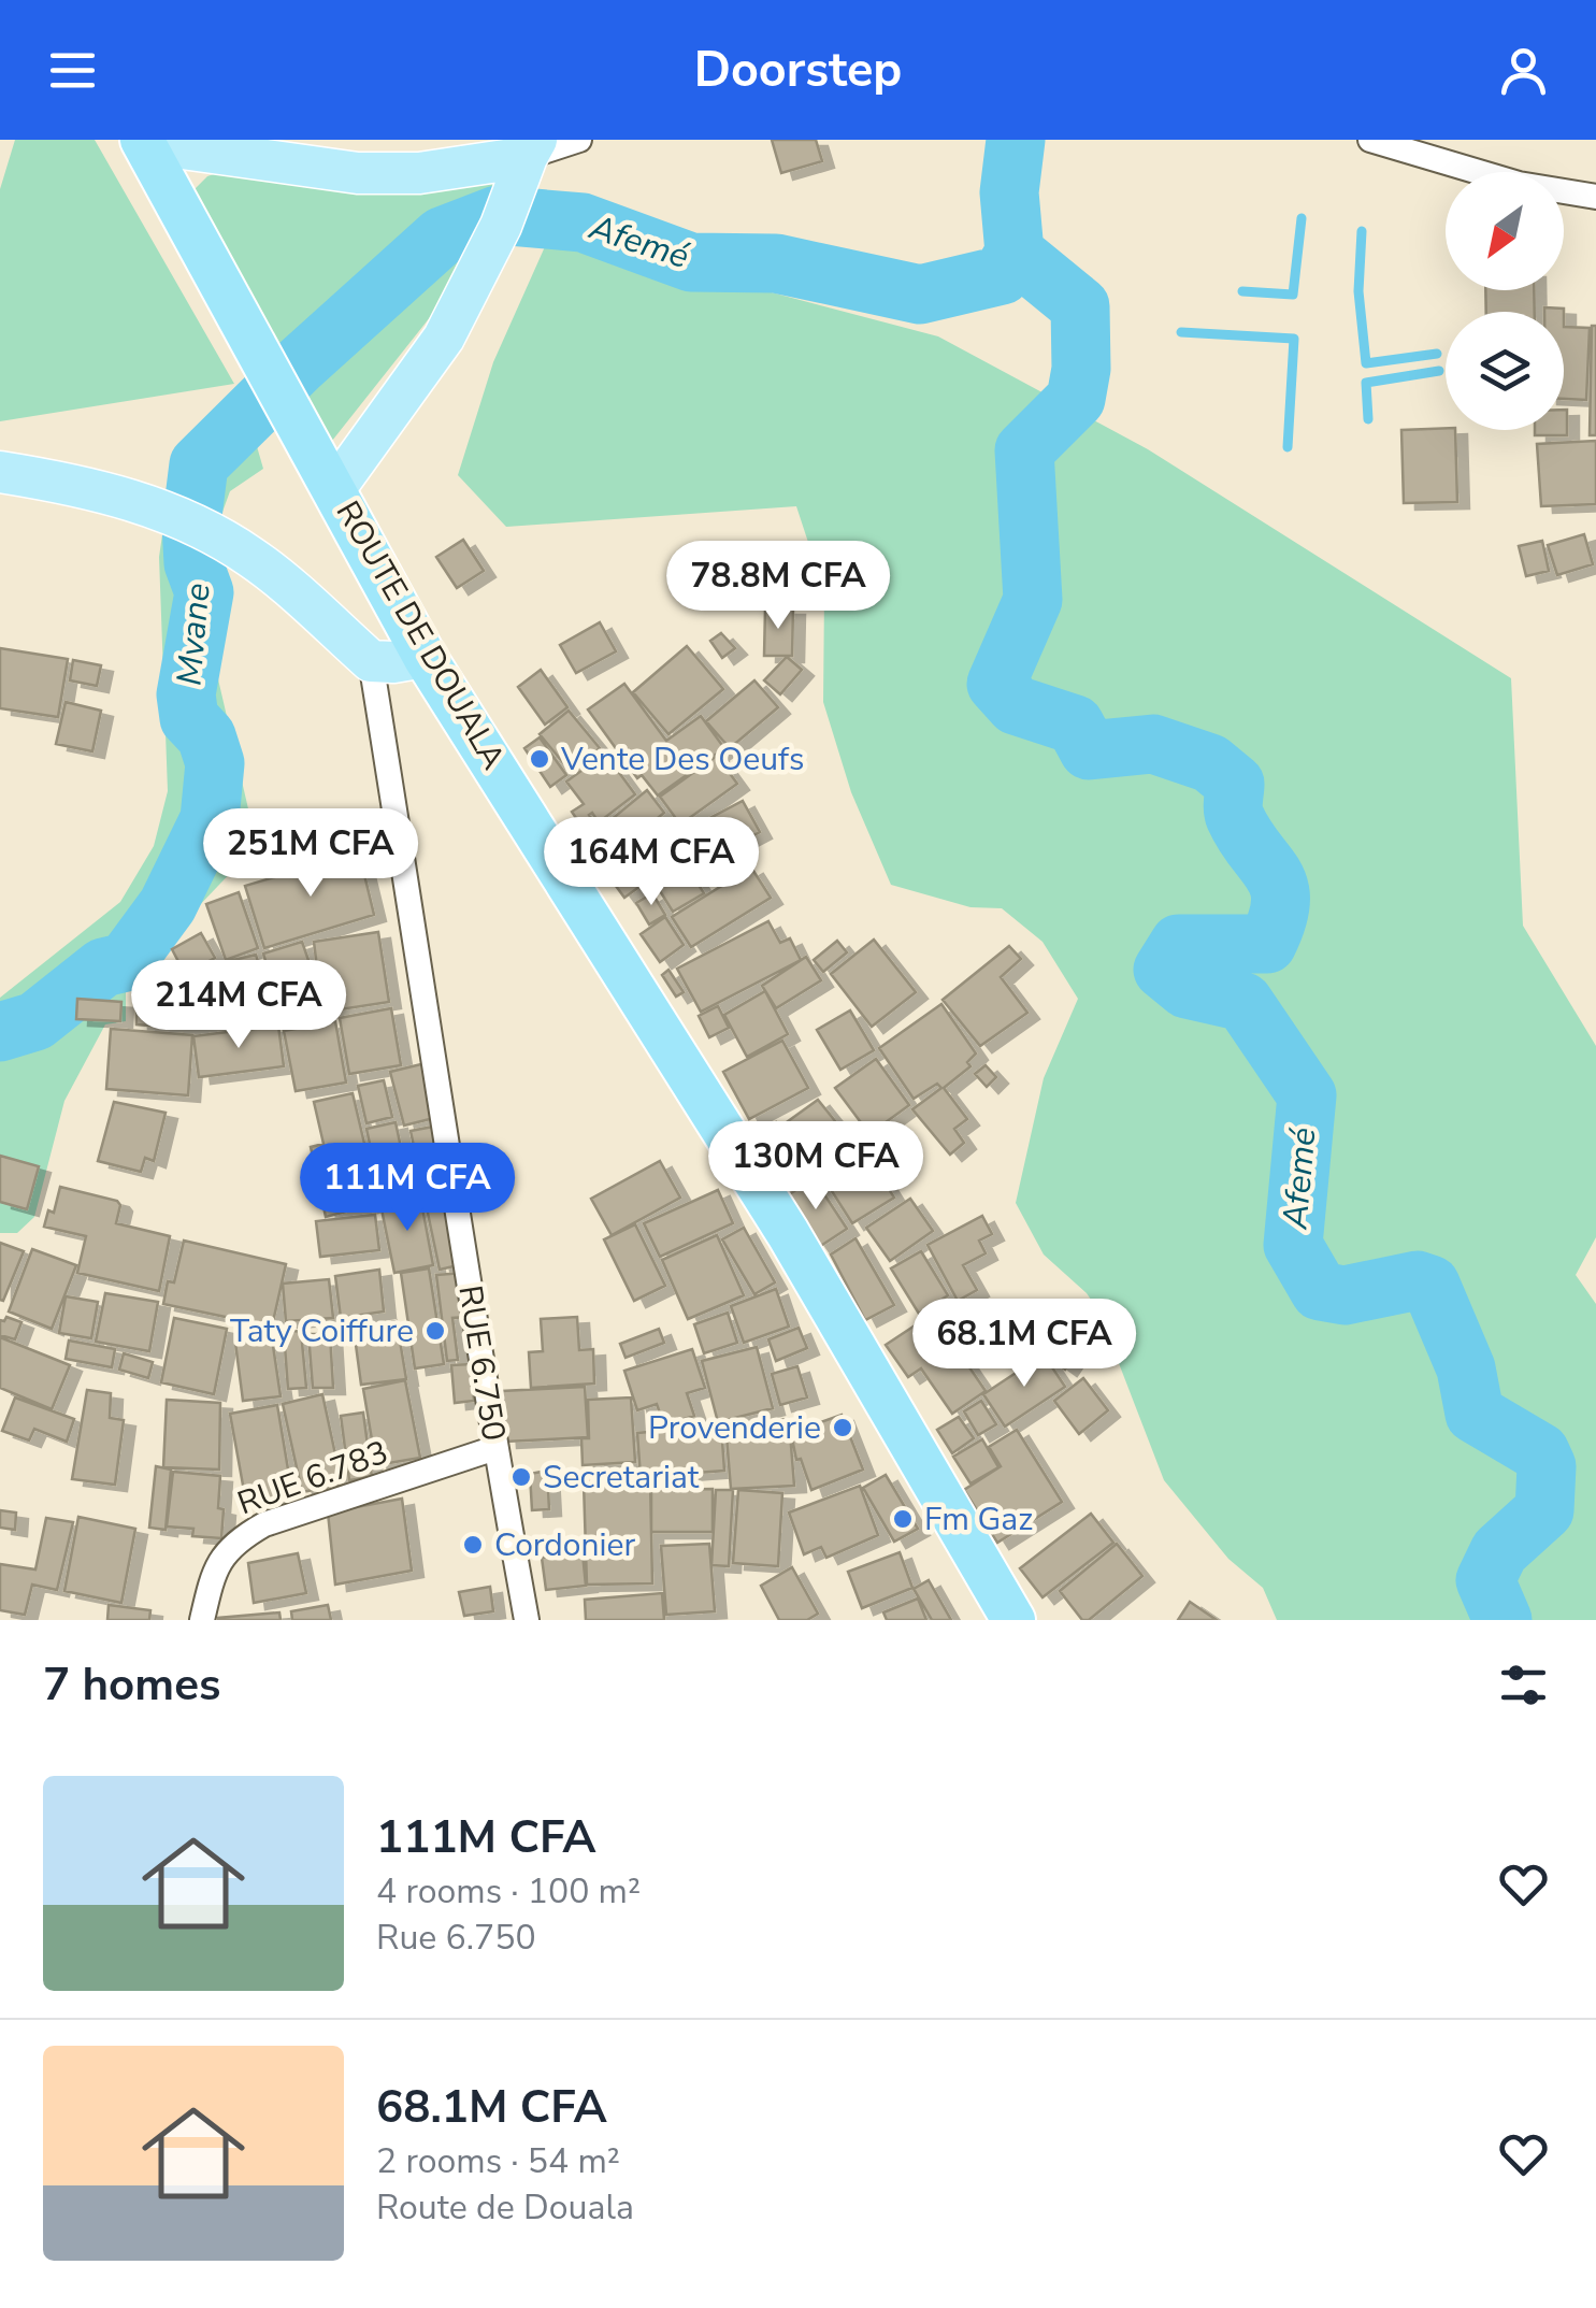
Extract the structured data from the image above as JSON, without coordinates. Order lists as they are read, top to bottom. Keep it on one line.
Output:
{"streets":{"highway":["ROUTE DE DOUALA"],"street":["RUE 6.750","RUE 6.783"]},"crossings":[["RUE 6.750","RUE 6.783"]],"water":["Afemé","Mvane"],"places":["Vente Des Oeufs","Taty Coiffure","Provenderie","Secretariat","Fm Gaz","Cordonier"],"north":"bottom left","page":{"header":"Doorstep","price":["78.8M CFA","251M CFA","164M CFA","214M CFA","130M CFA","111M CFA","68.1M CFA"],"heading":"7 homes","list":[{"name":"111M CFA","note":"4 rooms · 100 m² · Rue 6.750"},{"name":"68.1M CFA","note":"2 rooms · 54 m² · Route de Douala"}]}}
